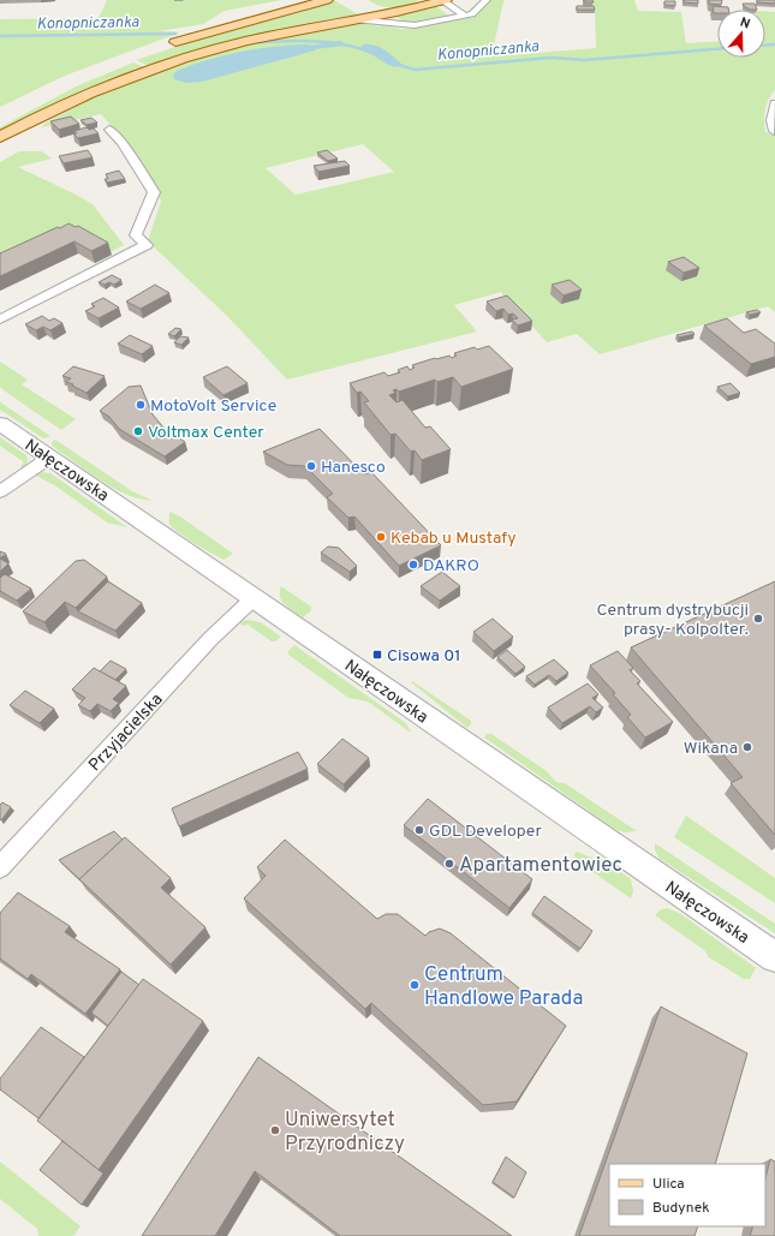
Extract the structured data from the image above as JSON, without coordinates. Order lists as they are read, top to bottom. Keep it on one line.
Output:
{"streets":{"street":["Nałęczowska","Przyjacielska"]},"crossings":[["Nałęczowska","Przyjacielska"]],"water":["Konopniczanka"],"places":{"other":["MotoVolt Service","Voltmax Center","Hanesco","Kebab u Mustafy","DAKRO","Centrum dystrybucji prasy- Kolpolter.","Wikana","GDL Developer","Apartamentowiec","Centrum Handlowe Parada","Uniwersytet Przyrodniczy"],"transit":["Cisowa 01"]},"legend":["Ulica","Budynek"],"north":"top"}
